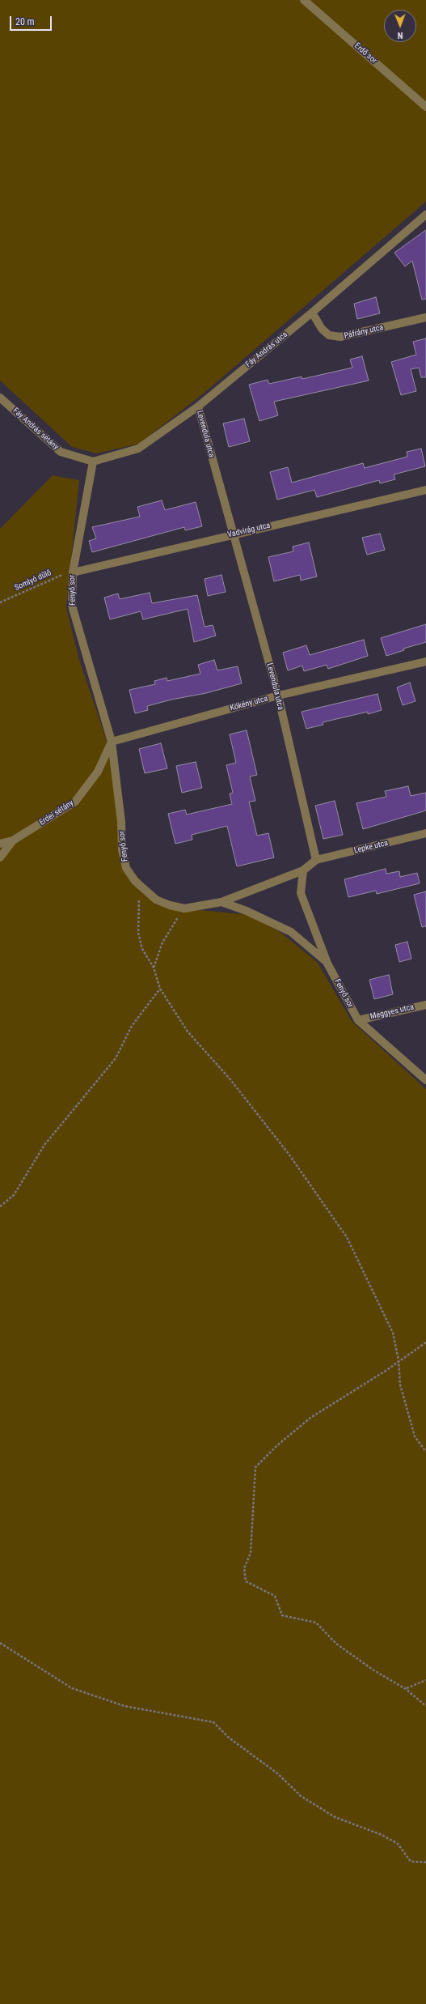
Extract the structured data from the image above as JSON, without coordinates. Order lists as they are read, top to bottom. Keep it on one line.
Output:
{"streets":{"street":["Erdő sor","Páfrány utca","Fáy András utca","Fáy András sétány","Levendula utca","Vadvirág utca","Fenyő sor","Kökény utca","Erdei sétány","Lepke utca","Meggyes utca"],"path":["Somlyó dűlő"]},"crossings":[["Páfrány utca","Fáy András utca"],["Fáy András utca","Fáy András sétány"],["Fáy András utca","Levendula utca"],["Fáy András utca","Fenyő sor"],["Fáy András sétány","Fenyő sor"],["Levendula utca","Vadvirág utca"],["Levendula utca","Kökény utca"],["Levendula utca","Lepke utca"],["Vadvirág utca","Somlyó dűlő"],["Vadvirág utca","Fenyő sor"],["Somlyó dűlő","Fenyő sor"],["Fenyő sor","Kökény utca"],["Fenyő sor","Erdei sétány"],["Fenyő sor","Meggyes utca"],["Kökény utca","Erdei sétány"]],"scale_bar":"20 m","north":"bottom"}
